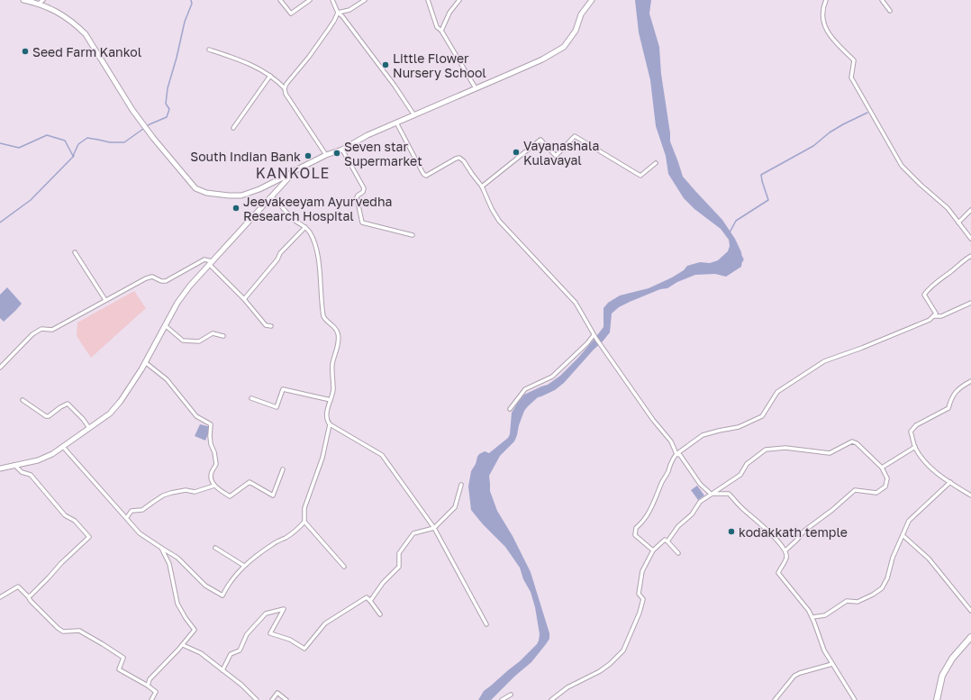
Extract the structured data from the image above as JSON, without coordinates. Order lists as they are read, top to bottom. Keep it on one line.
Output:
{"districts":["KANKOLE"],"places":["Seed Farm Kankol","Little Flower Nursery School","Vayanashala Kulavayal","Seven star Supermarket","South Indian Bank","Jeevakeeyam Ayurvedha Research Hospital","kodakkath temple"]}
